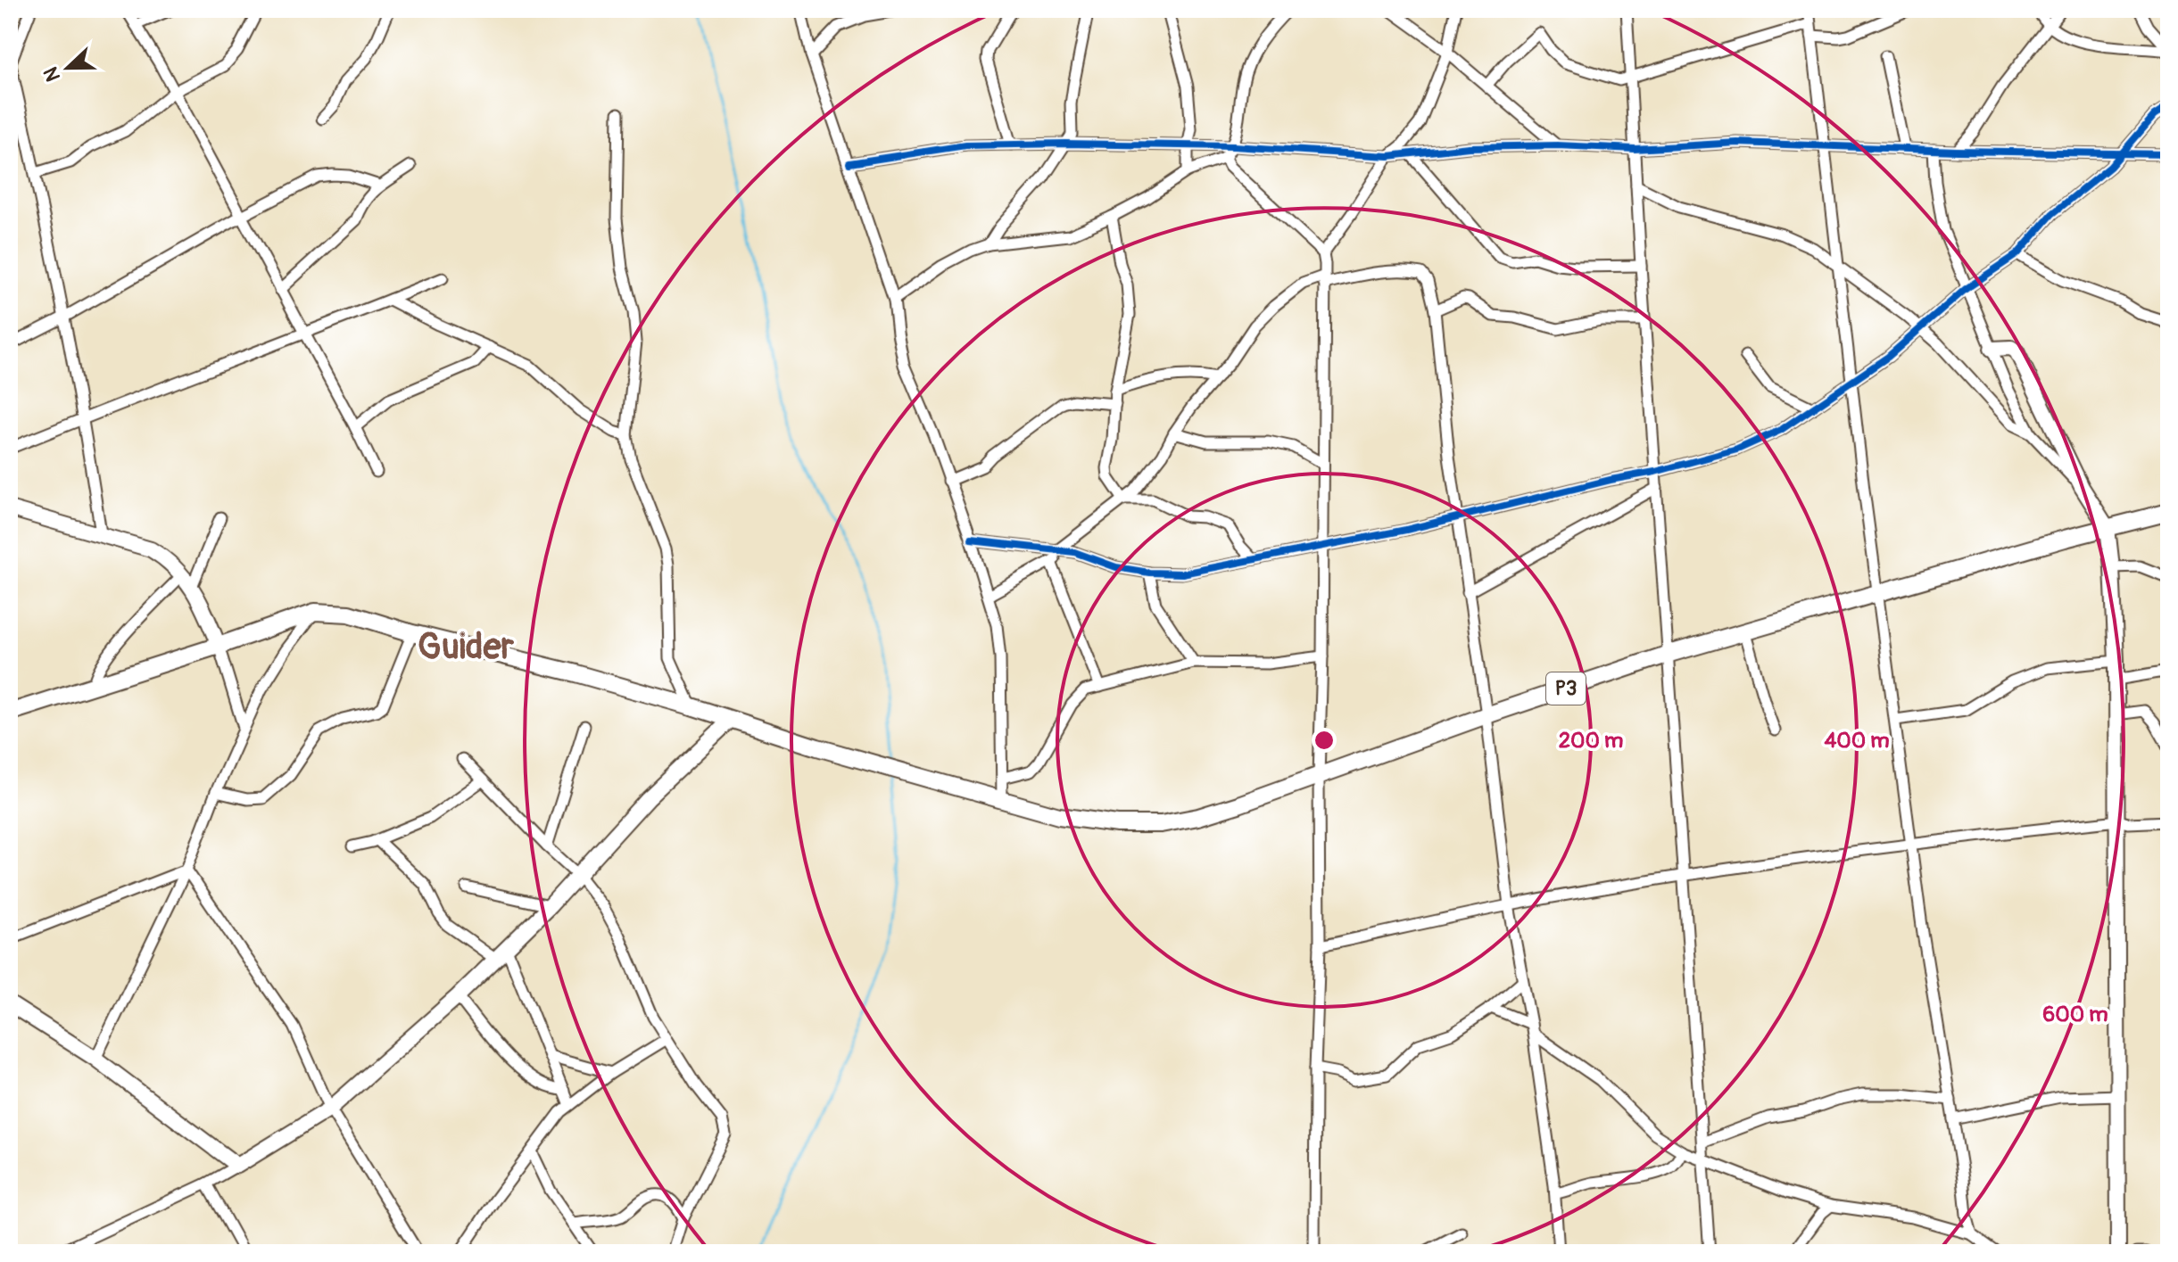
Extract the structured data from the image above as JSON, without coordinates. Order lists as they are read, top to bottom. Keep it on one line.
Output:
{"streets":{"main road":["P3"]},"districts":["Guider"],"north":"left","rings":["200 m","400 m","600 m"]}
